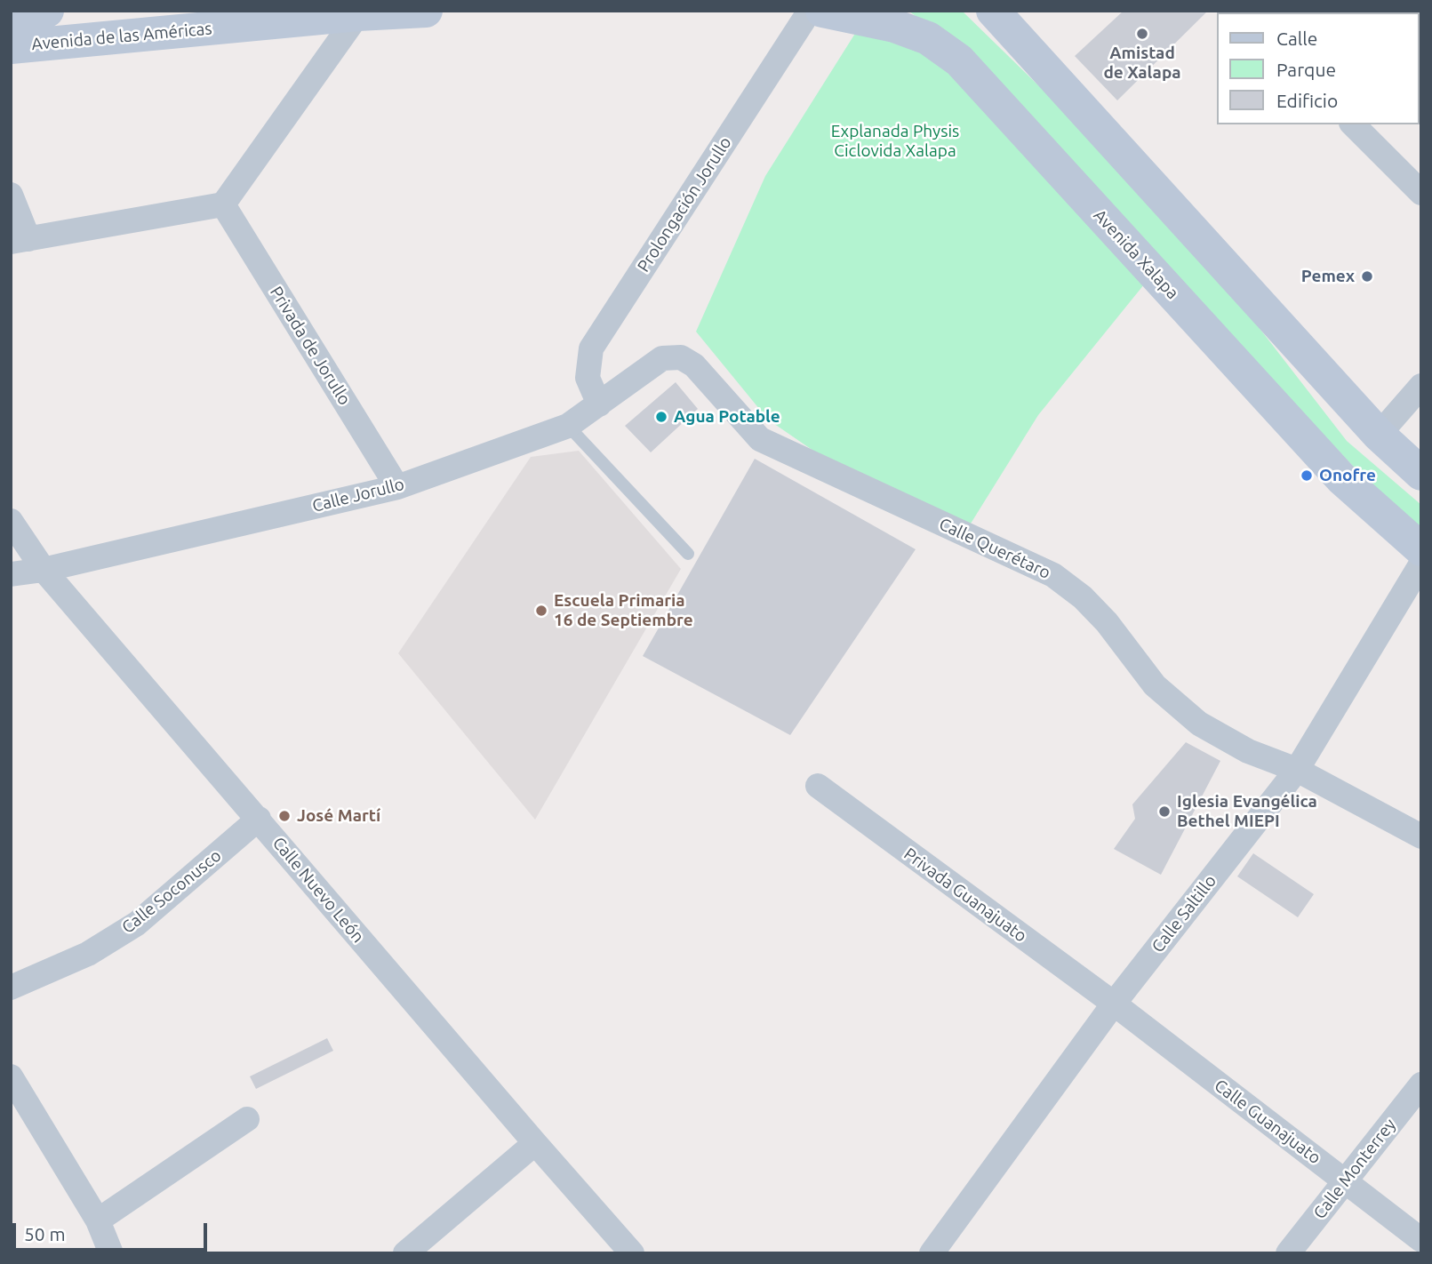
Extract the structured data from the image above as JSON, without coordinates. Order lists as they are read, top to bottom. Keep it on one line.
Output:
{"streets":{"main road":["Avenida de las Américas","Avenida Xalapa"],"street":["Prolongación Jorullo","Privada de Jorullo","Calle Jorullo","Calle Querétaro","Calle Nuevo León","Calle Soconusco","Privada Guanajuato","Calle Saltillo","Calle Guanajuato","Calle Monterrey"]},"crossings":[["Prolongación Jorullo","Calle Jorullo"],["Privada de Jorullo","Calle Jorullo"],["Calle Jorullo","Calle Querétaro"],["Calle Jorullo","Calle Nuevo León"],["Calle Querétaro","Calle Saltillo"],["Calle Nuevo León","Calle Soconusco"],["Privada Guanajuato","Calle Saltillo"],["Privada Guanajuato","Calle Guanajuato"],["Calle Saltillo","Calle Guanajuato"],["Calle Guanajuato","Calle Monterrey"]],"parks":["Explanada Physis Ciclovida Xalapa"],"places":["Amistad de Xalapa","Pemex","Agua Potable","Onofre","Escuela Primaria 16 de Septiembre","Iglesia Evangélica Bethel MIEPI","José Martí"],"legend":["Calle","Parque","Edificio"],"scale_bar":"50 m"}
